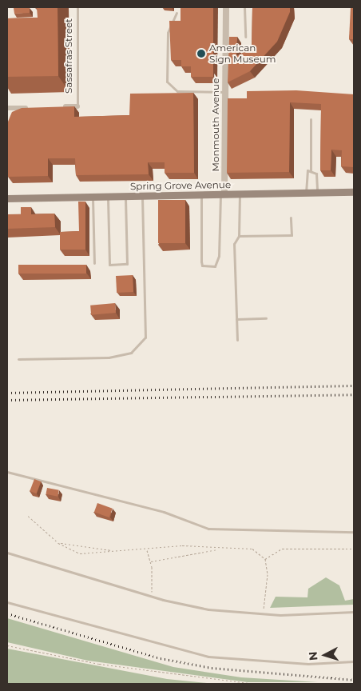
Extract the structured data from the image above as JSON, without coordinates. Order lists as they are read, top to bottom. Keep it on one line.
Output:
{"streets":{"main road":["Spring Grove Avenue"],"street":["Sassafras Street","Monmouth Avenue"]},"crossings":[["Monmouth Avenue","Spring Grove Avenue"]],"places":["American Sign Museum"],"north":"left"}
